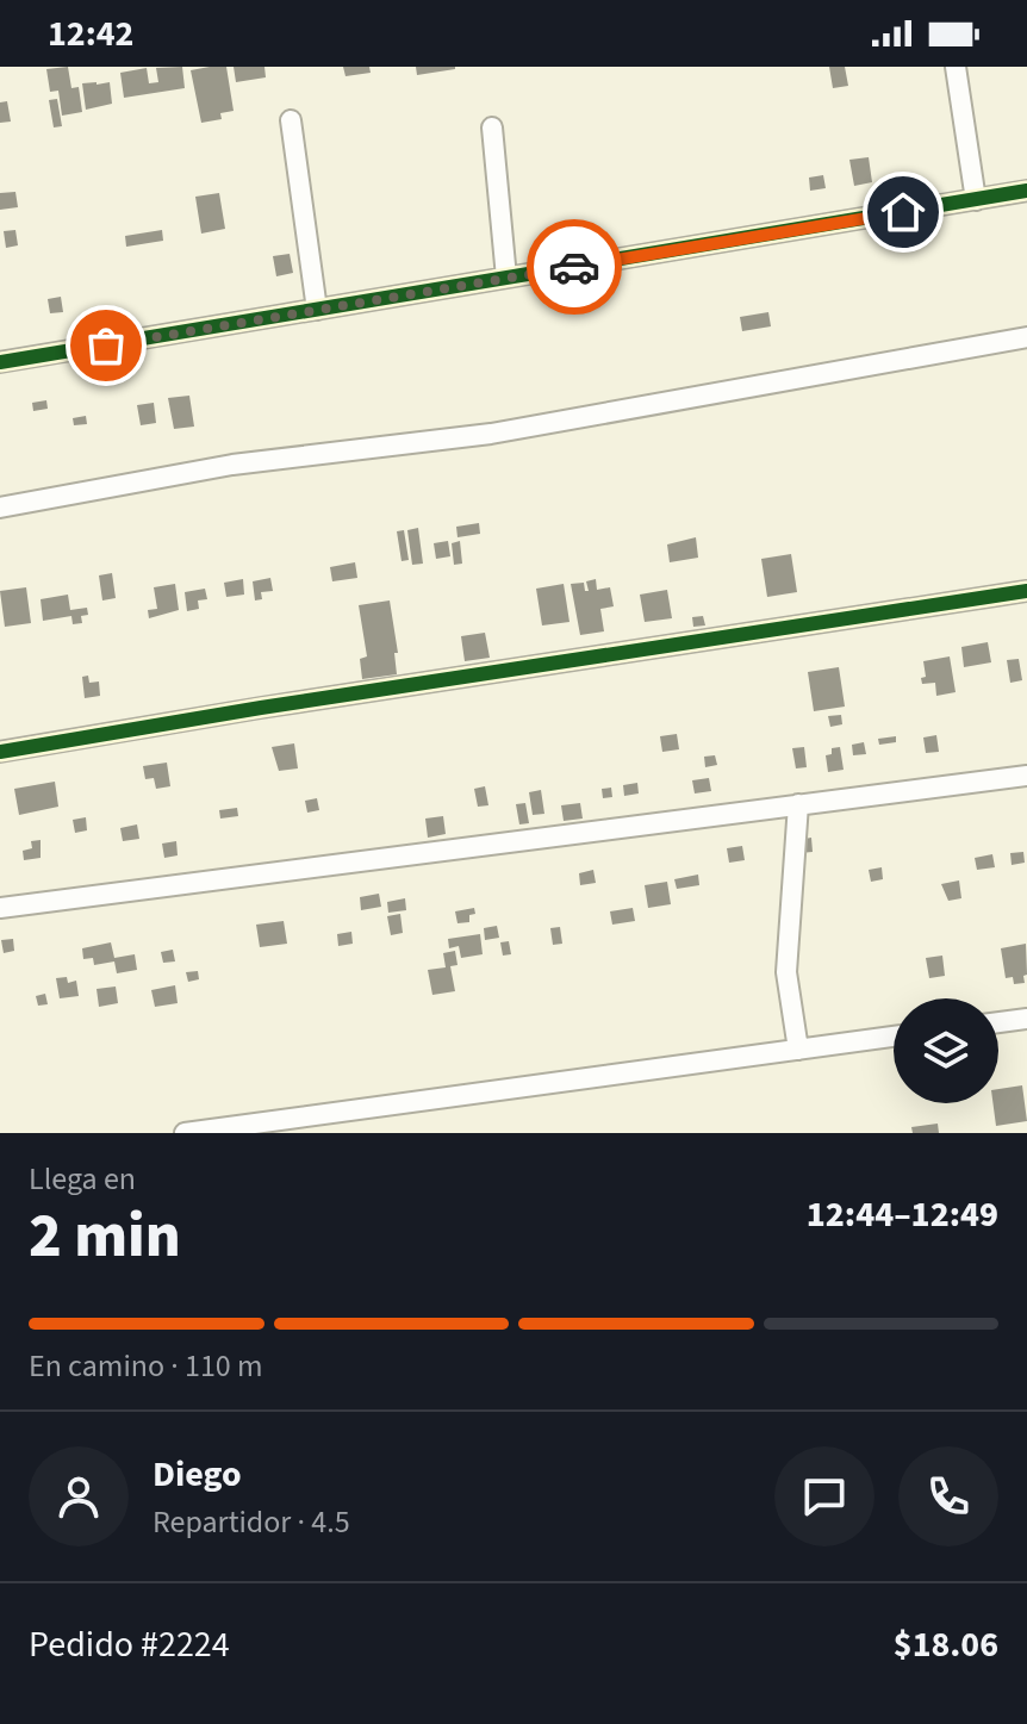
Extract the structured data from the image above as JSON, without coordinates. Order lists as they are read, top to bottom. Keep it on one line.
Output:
{"page":{"status":"12:42","heading":["2 min","Llega en","12:44–12:49"],"panel":["Diego","Repartidor · 4.5","Pedido #2224","$18.06"],"bar":"En camino · 110 m"}}
